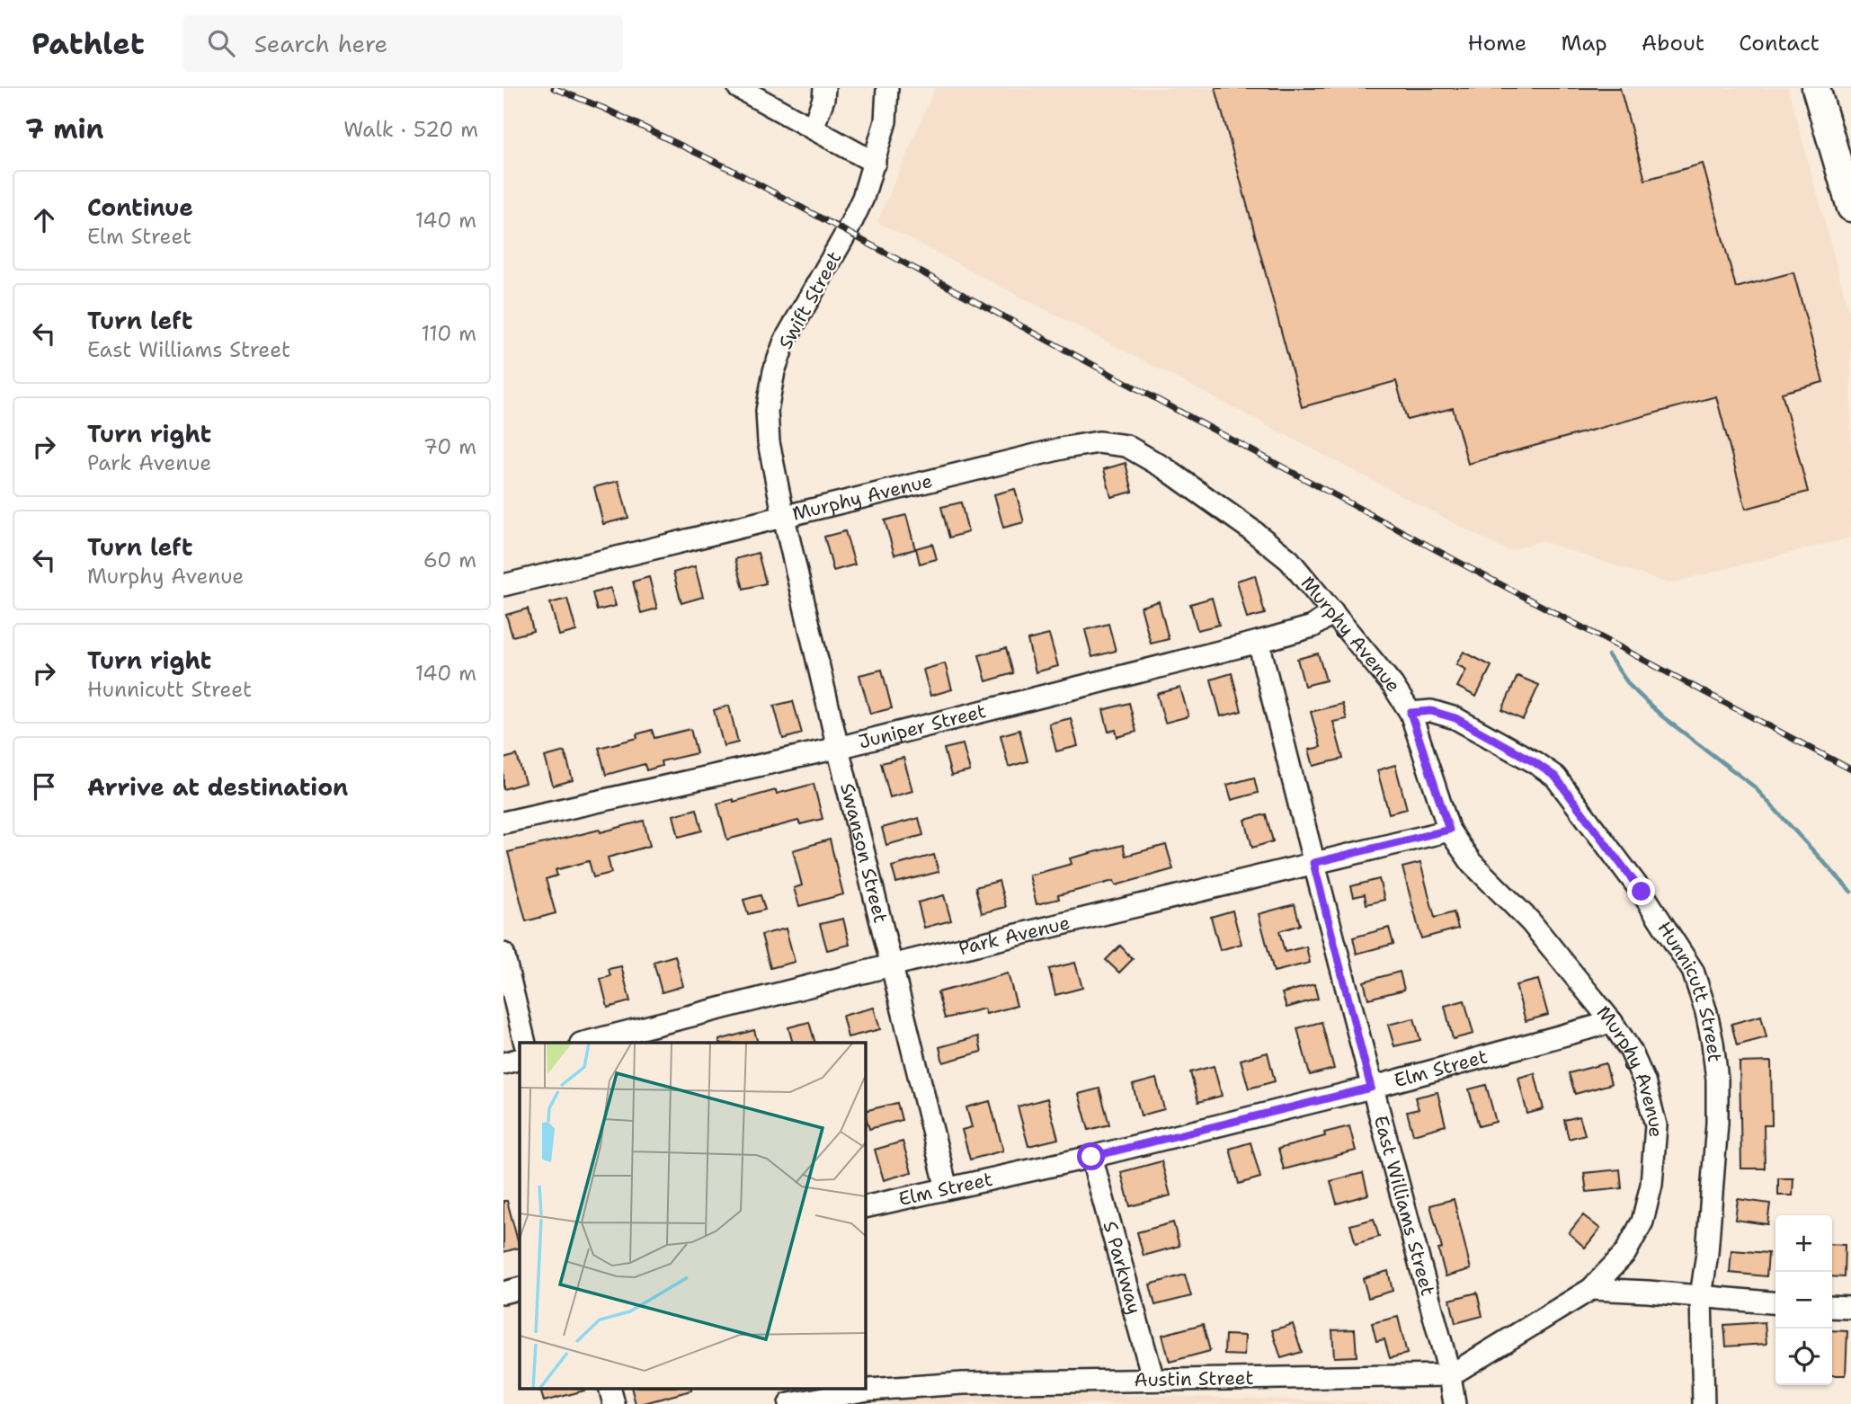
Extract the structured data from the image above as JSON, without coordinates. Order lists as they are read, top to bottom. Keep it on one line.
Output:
{"streets":{"street":["Swift Street","Murphy Avenue","Juniper Street","Swanson Street","Park Avenue","Hunnicutt Street","Elm Street","East Williams Street","S Parkway","Austin Street"]},"crossings":[["Swift Street","Murphy Avenue"],["Swift Street","Swanson Street"],["Murphy Avenue","Juniper Street"],["Murphy Avenue","Swanson Street"],["Murphy Avenue","Park Avenue"],["Murphy Avenue","Hunnicutt Street"],["Murphy Avenue","Elm Street"],["Murphy Avenue","East Williams Street"],["Murphy Avenue","Austin Street"],["Juniper Street","Swanson Street"],["Juniper Street","East Williams Street"],["Swanson Street","Park Avenue"],["Swanson Street","Elm Street"],["Park Avenue","East Williams Street"],["Elm Street","East Williams Street"],["Elm Street","S Parkway"],["East Williams Street","Austin Street"],["S Parkway","Austin Street"]],"page":{"header":"Pathlet","search":"Search here","nav":["Home","Map","About","Contact"],"heading":["7 min","Walk · 520 m"],"list":[["Continue","Elm Street","140 m"],["Turn left","East Williams Street","110 m"],["Turn right","Park Avenue","70 m"],["Turn left","Murphy Avenue","60 m"],["Turn right","Hunnicutt Street","140 m"],"Arrive at destination"],"map_buttons":["+","−"]}}
